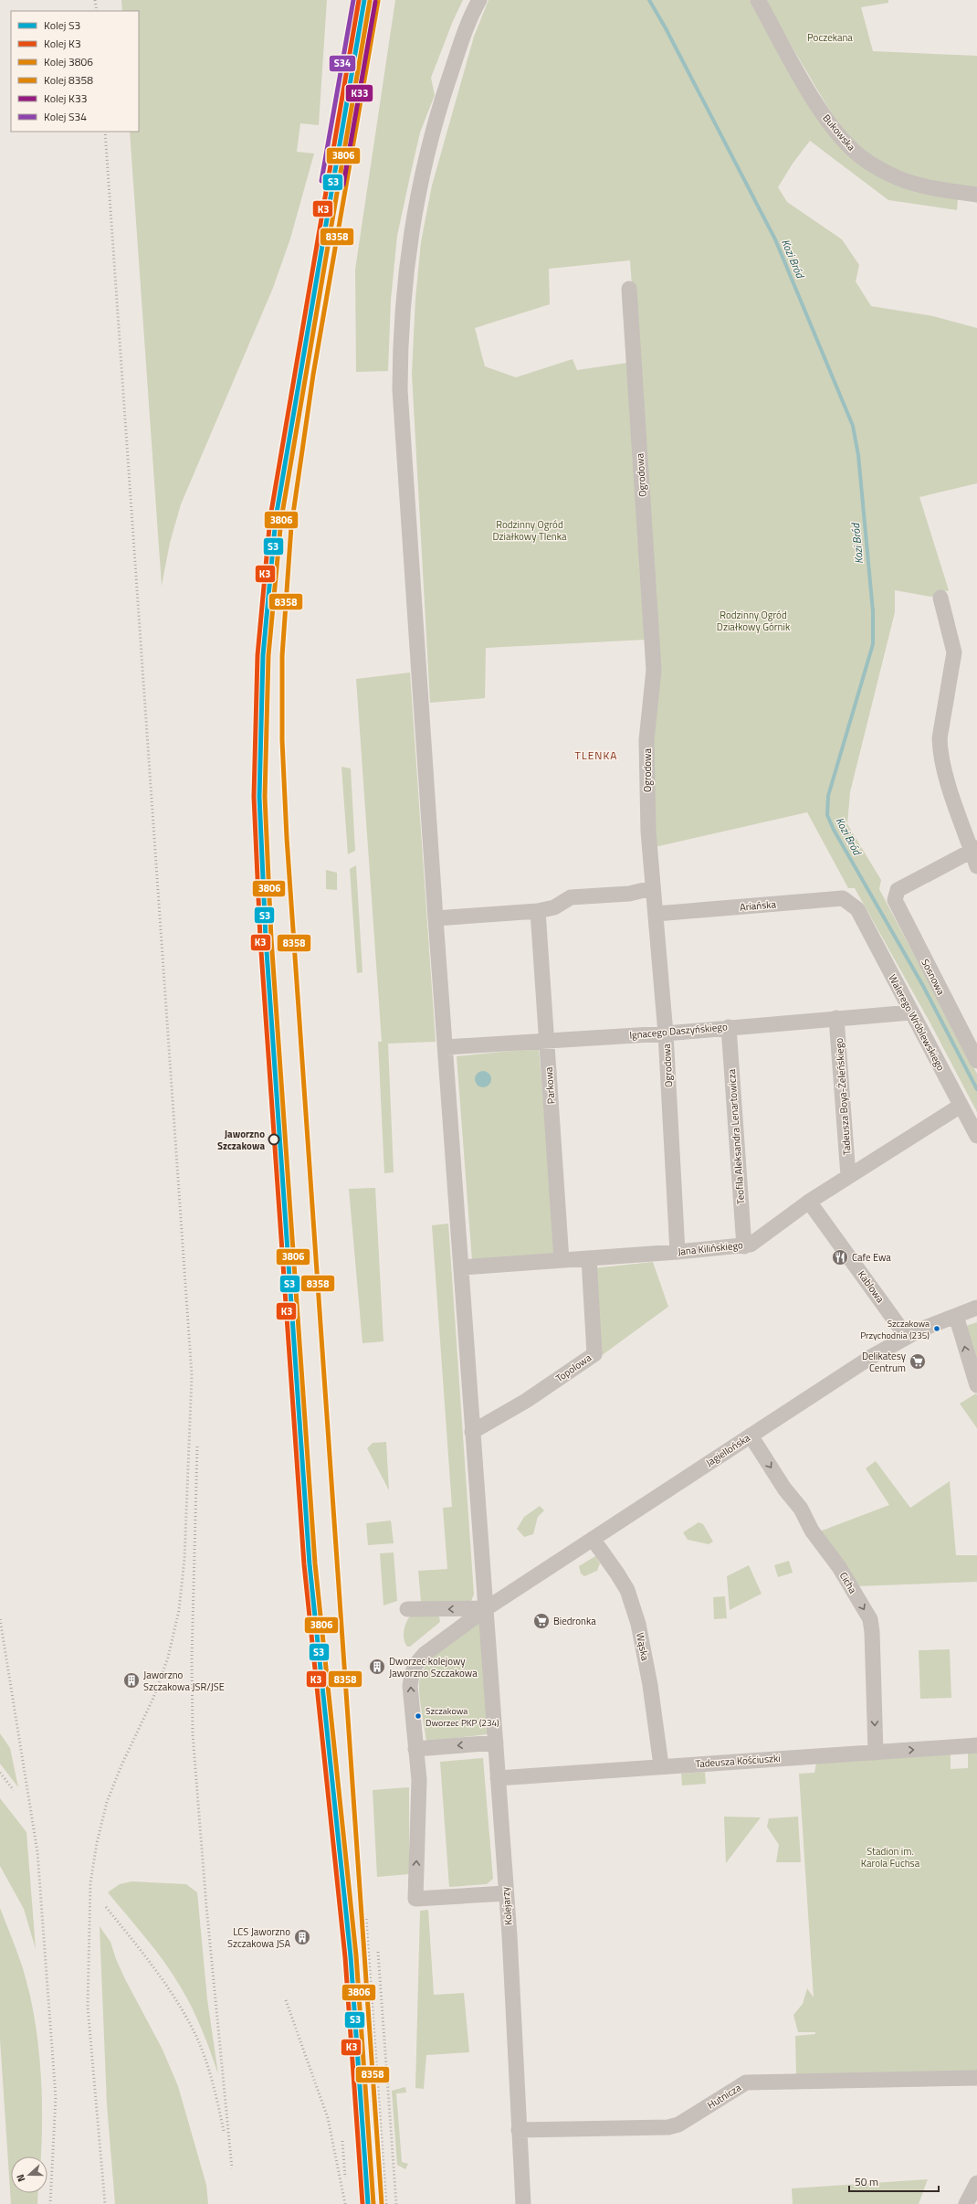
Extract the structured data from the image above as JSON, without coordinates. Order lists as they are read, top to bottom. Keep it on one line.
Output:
{"streets":{"street":["Bukowska","Ogrodowa","Ariańska","Sosnowa","Walerego Wróblewskiego","Ignacego Daszyńskiego","Parkowa","Tadeusza Boya-Żeleńskiego","Teofila Aleksandra Lenartowicza","Jana Kilińskiego","Kablowa","Topolowa","Jagiellońska","Cicha","Wąska","Tadeusza Kościuszki","Kolejarzy","Hutnicza"]},"crossings":[["Ogrodowa","Ariańska"],["Ogrodowa","Ignacego Daszyńskiego"],["Ogrodowa","Jana Kilińskiego"],["Ariańska","Walerego Wróblewskiego"],["Ariańska","Parkowa"],["Walerego Wróblewskiego","Ignacego Daszyńskiego"],["Walerego Wróblewskiego","Jana Kilińskiego"],["Ignacego Daszyńskiego","Parkowa"],["Ignacego Daszyńskiego","Tadeusza Boya-Żeleńskiego"],["Ignacego Daszyńskiego","Teofila Aleksandra Lenartowicza"],["Ignacego Daszyńskiego","Kolejarzy"],["Parkowa","Jana Kilińskiego"],["Tadeusza Boya-Żeleńskiego","Jana Kilińskiego"],["Teofila Aleksandra Lenartowicza","Jana Kilińskiego"],["Jana Kilińskiego","Kablowa"],["Jana Kilińskiego","Topolowa"],["Jana Kilińskiego","Kolejarzy"],["Kablowa","Jagiellońska"],["Topolowa","Kolejarzy"],["Jagiellońska","Cicha"],["Jagiellońska","Wąska"],["Jagiellońska","Kolejarzy"],["Cicha","Tadeusza Kościuszki"],["Wąska","Tadeusza Kościuszki"],["Tadeusza Kościuszki","Kolejarzy"],["Kolejarzy","Hutnicza"]],"one_way":["Cicha"],"districts":["TLENKA"],"water":["Kozi Bród"],"parks":["Poczekana","Rodzinny Ogród Działkowy Tlenka","Rodzinny Ogród Działkowy Górnik","Stadion im. Karola Fuchsa"],"places":{"other":["Jaworzno Szczakowa","Szczakowa Przychodnia (235)","Szczakowa Dworzec PKP (234)"],"restaurant":["Cafe Ewa"],"supermarket":["Delikatesy Centrum","Biedronka"],"building":["Dworzec kolejowy Jaworzno Szczakowa","Jaworzno Szczakowa JSR/JSE","LCS Jaworzno Szczakowa JSA"]},"lines":["rail line S3","rail line K3","rail line S34","rail line 3806","rail line 8358","rail line K33"],"legend":["Kolej S3","Kolej K3","Kolej 3806","Kolej 8358","Kolej K33","Kolej S34"],"scale_bar":"50 m","north":"left"}
